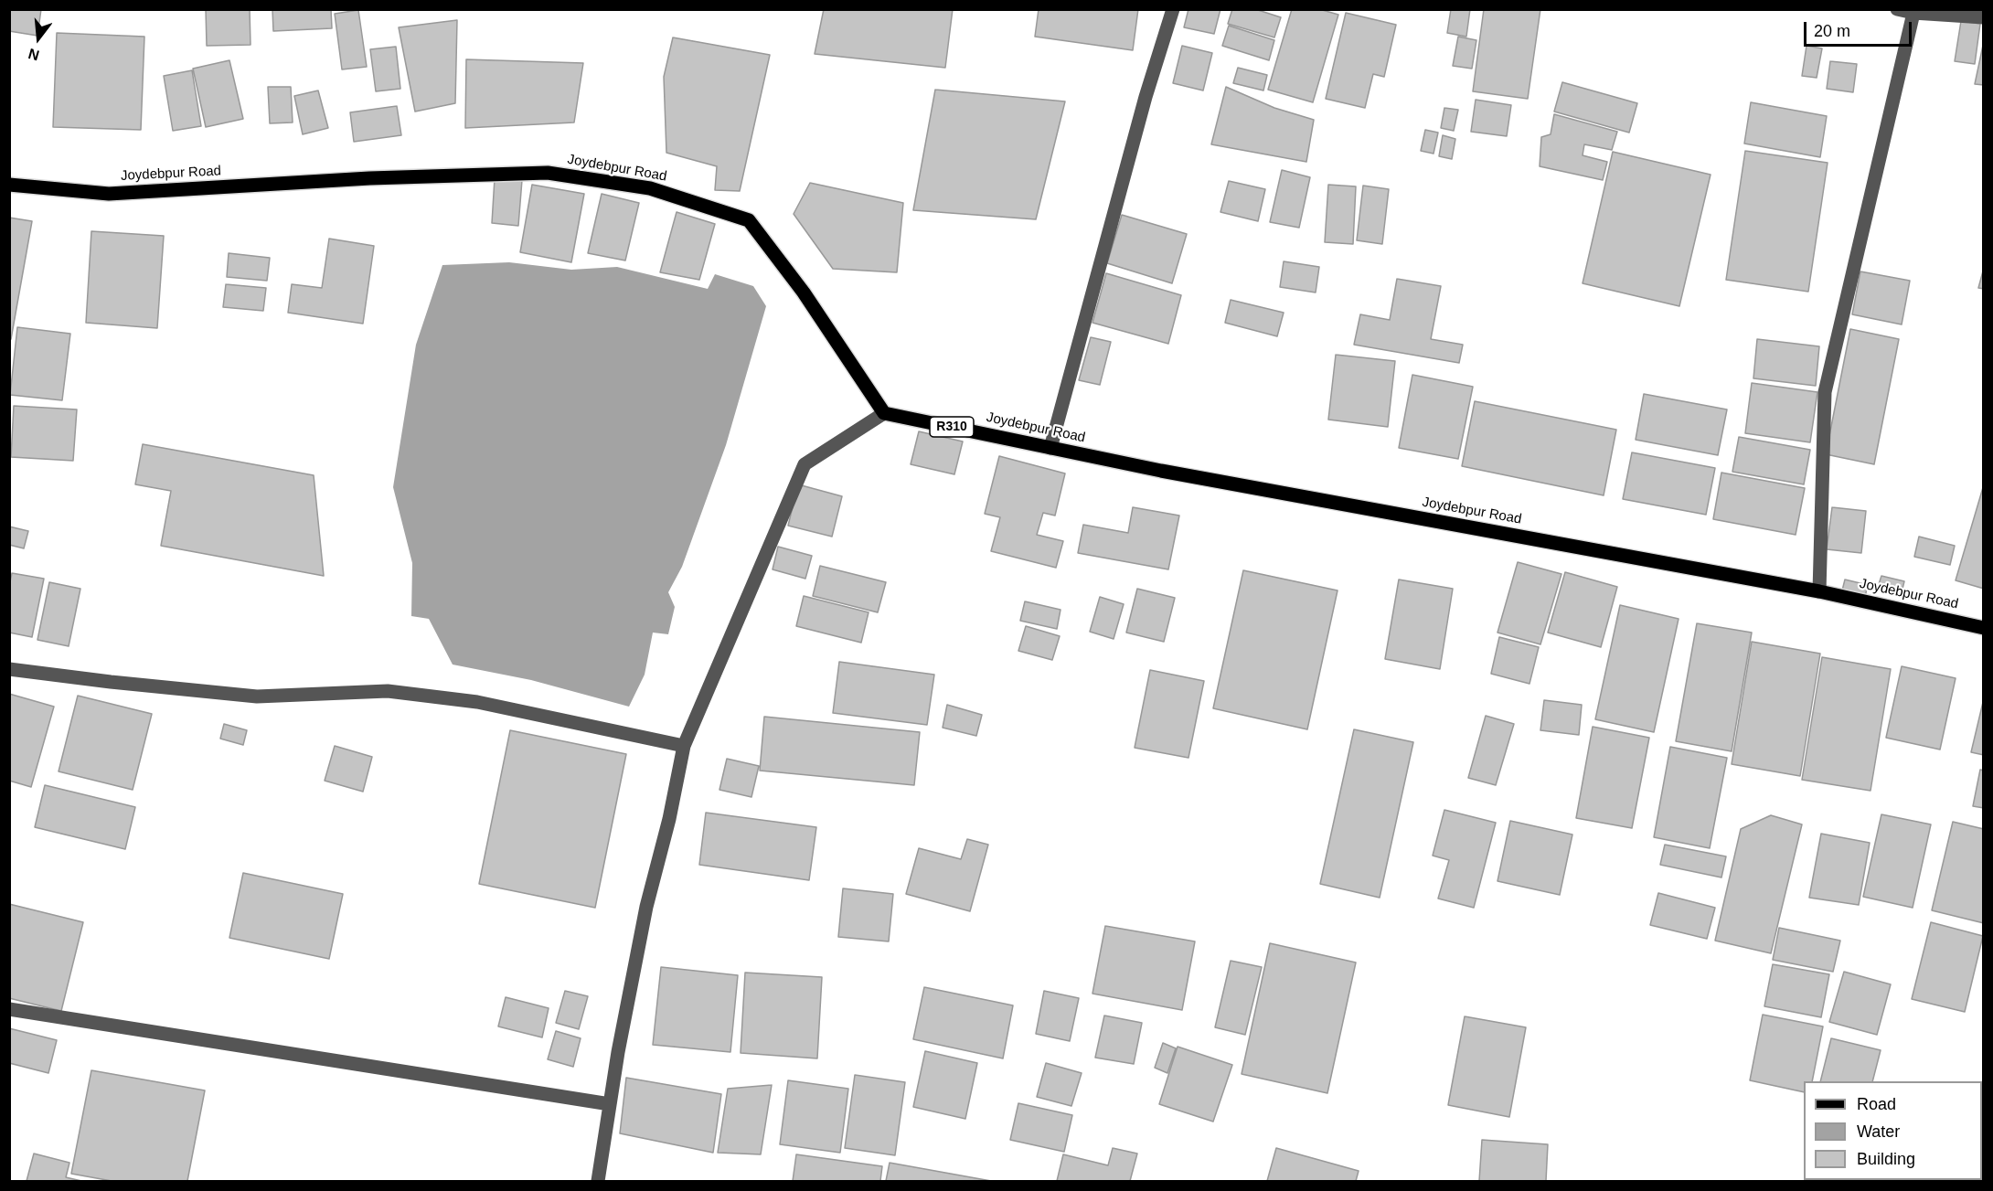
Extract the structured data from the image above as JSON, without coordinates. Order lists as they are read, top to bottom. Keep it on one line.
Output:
{"streets":{"main road":["Joydebpur Road","R310"]},"legend":["Road","Water","Building"],"scale_bar":"20 m","north":"bottom"}
